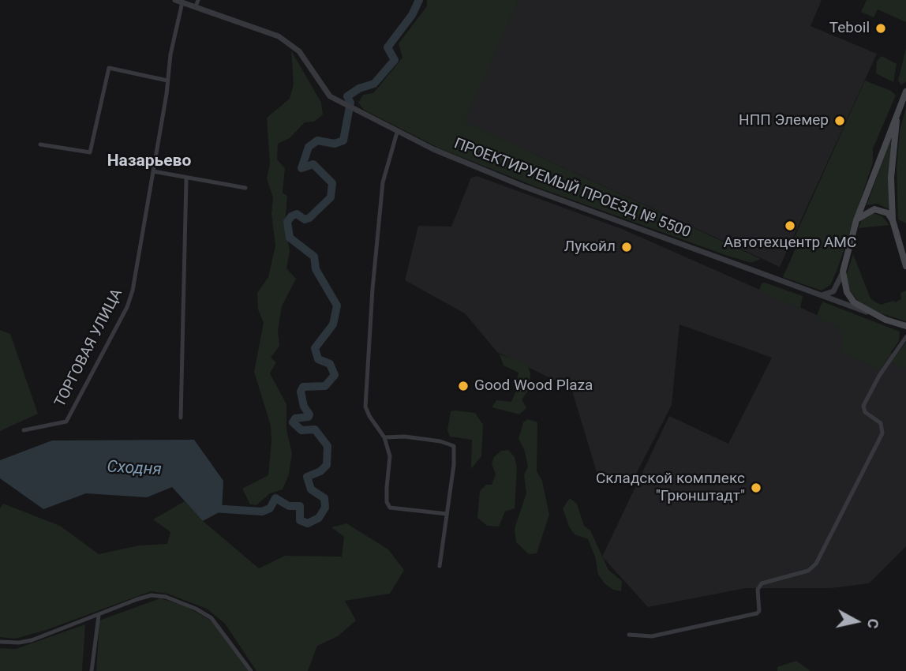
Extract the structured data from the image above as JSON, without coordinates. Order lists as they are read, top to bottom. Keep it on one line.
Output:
{"streets":{"street":["ПРОЕКТИРУЕМЫЙ ПРОЕЗД № 5500","ТОРГОВАЯ УЛИЦА"]},"crossings":[["ПРОЕКТИРУЕМЫЙ ПРОЕЗД № 5500","ТОРГОВАЯ УЛИЦА"]],"districts":["Назарьево"],"water":["Сходня"],"places":["Teboil","НПП Элемер","Автотехцентр АМС","Лукойл","Good Wood Plaza","Складской комплекс \"Грюнштадт\""],"north":"right"}
